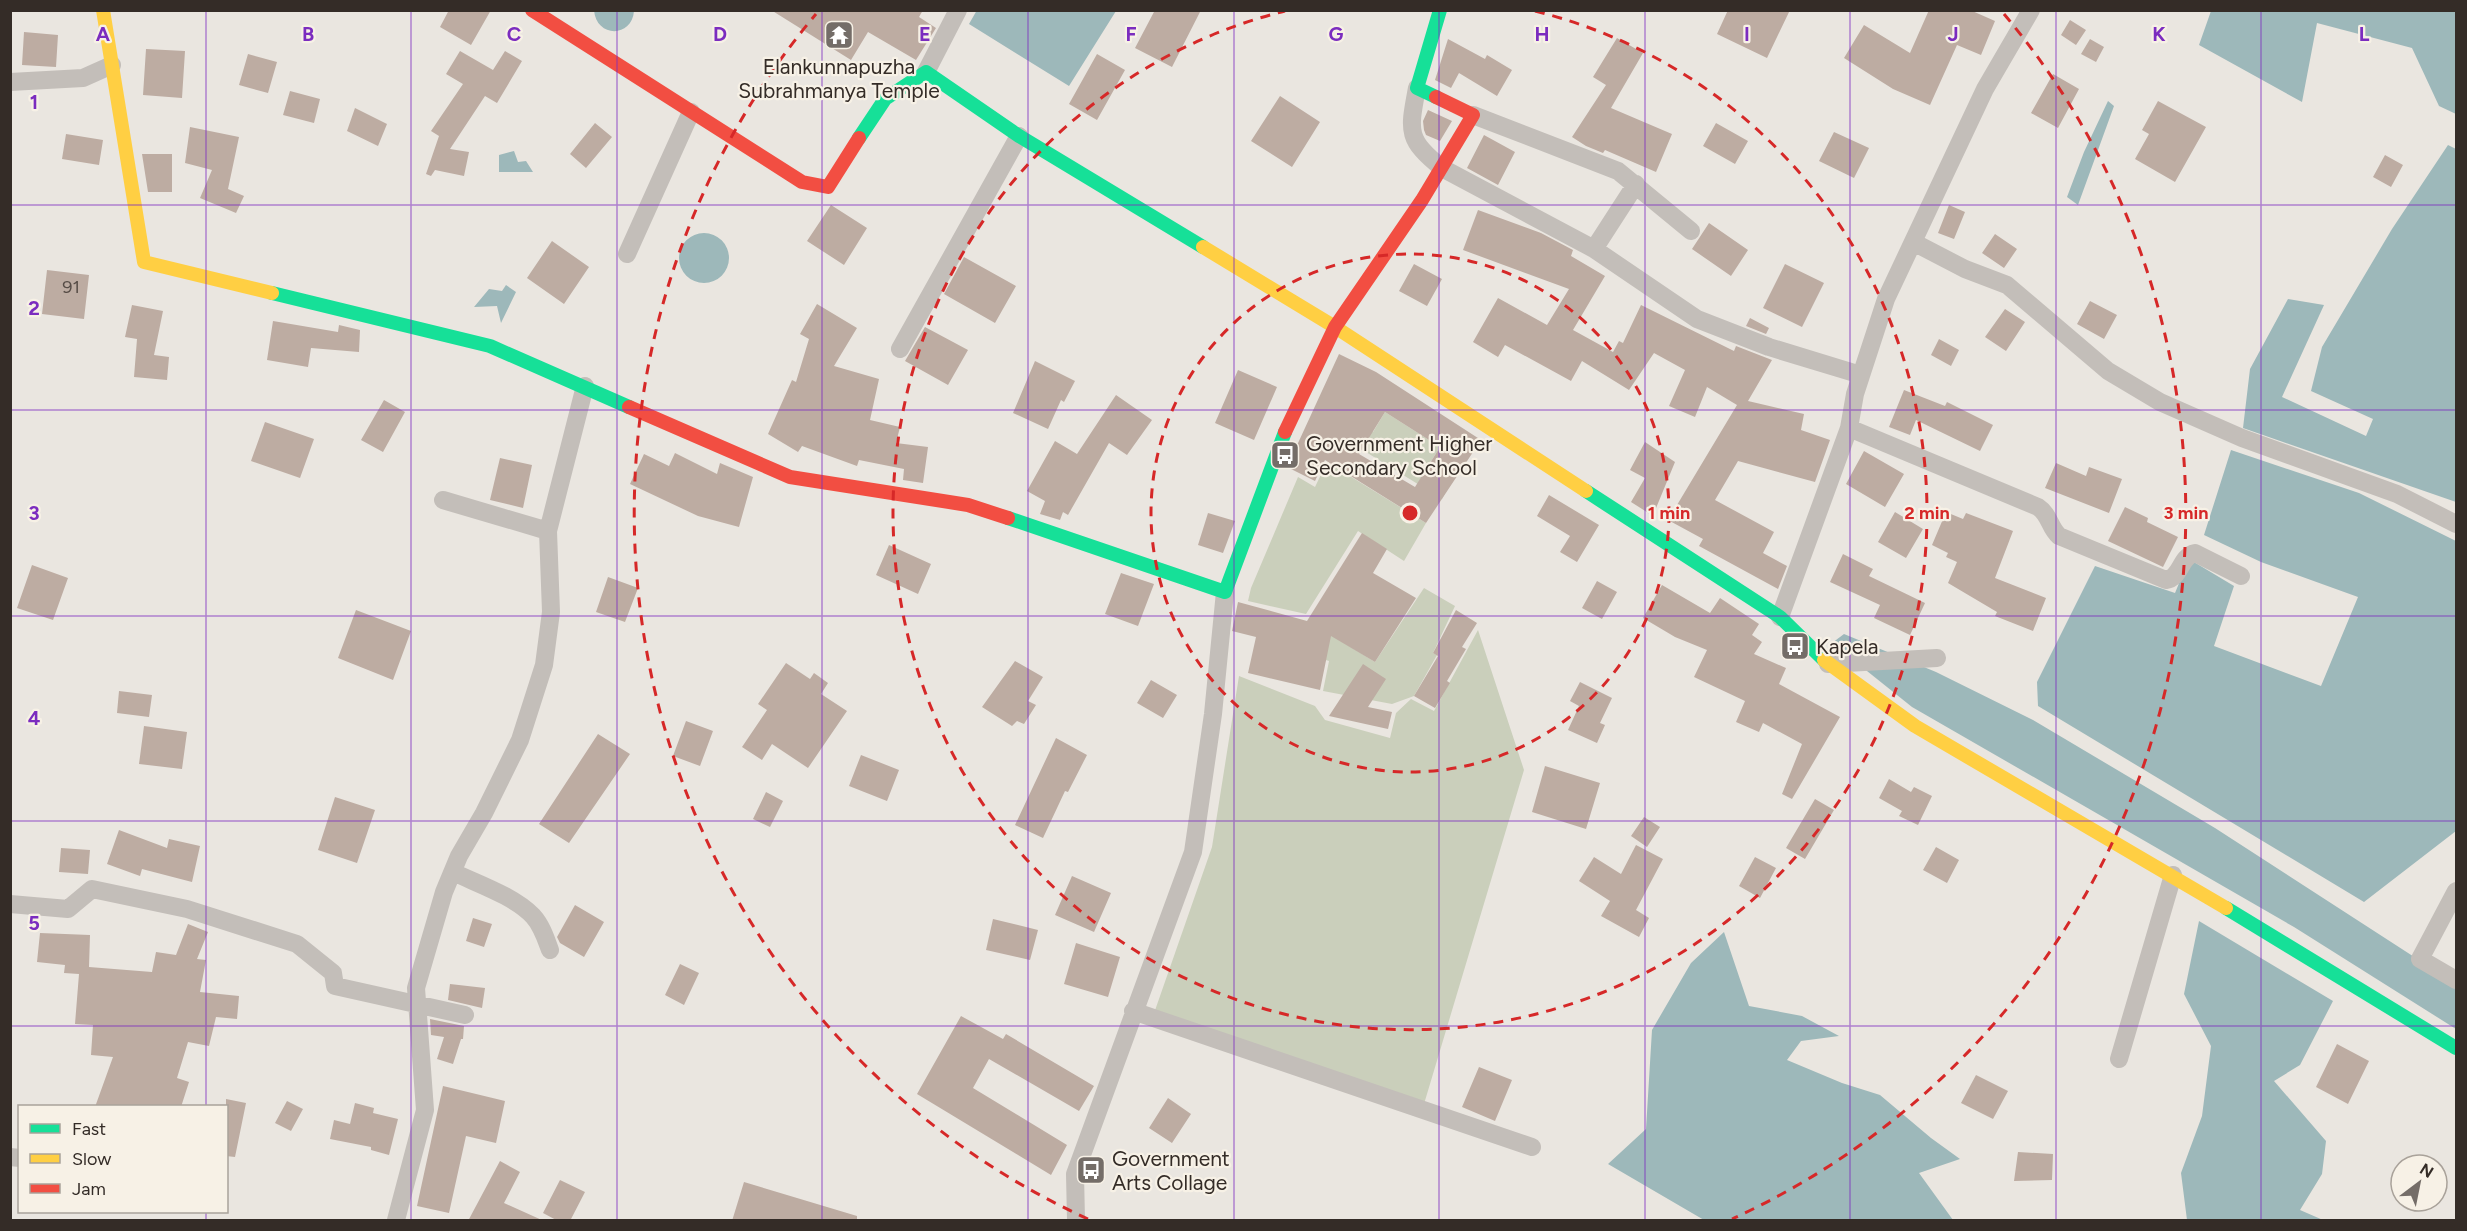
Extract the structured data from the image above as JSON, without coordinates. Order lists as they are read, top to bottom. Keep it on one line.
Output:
{"places":{"temple":["Elankunnapuzha Subrahmanya Temple"],"bus stop":["Government Higher Secondary School","Kapela","Government Arts Collage"]},"house_numbers":["91"],"legend":["Fast","Slow","Jam"],"north":"top right","grid":{"columns":["A","B","C","D","E","F","G","H","I","J","K","L"],"rows":["1","2","3","4","5"]},"rings":["1 min","2 min","3 min"]}
